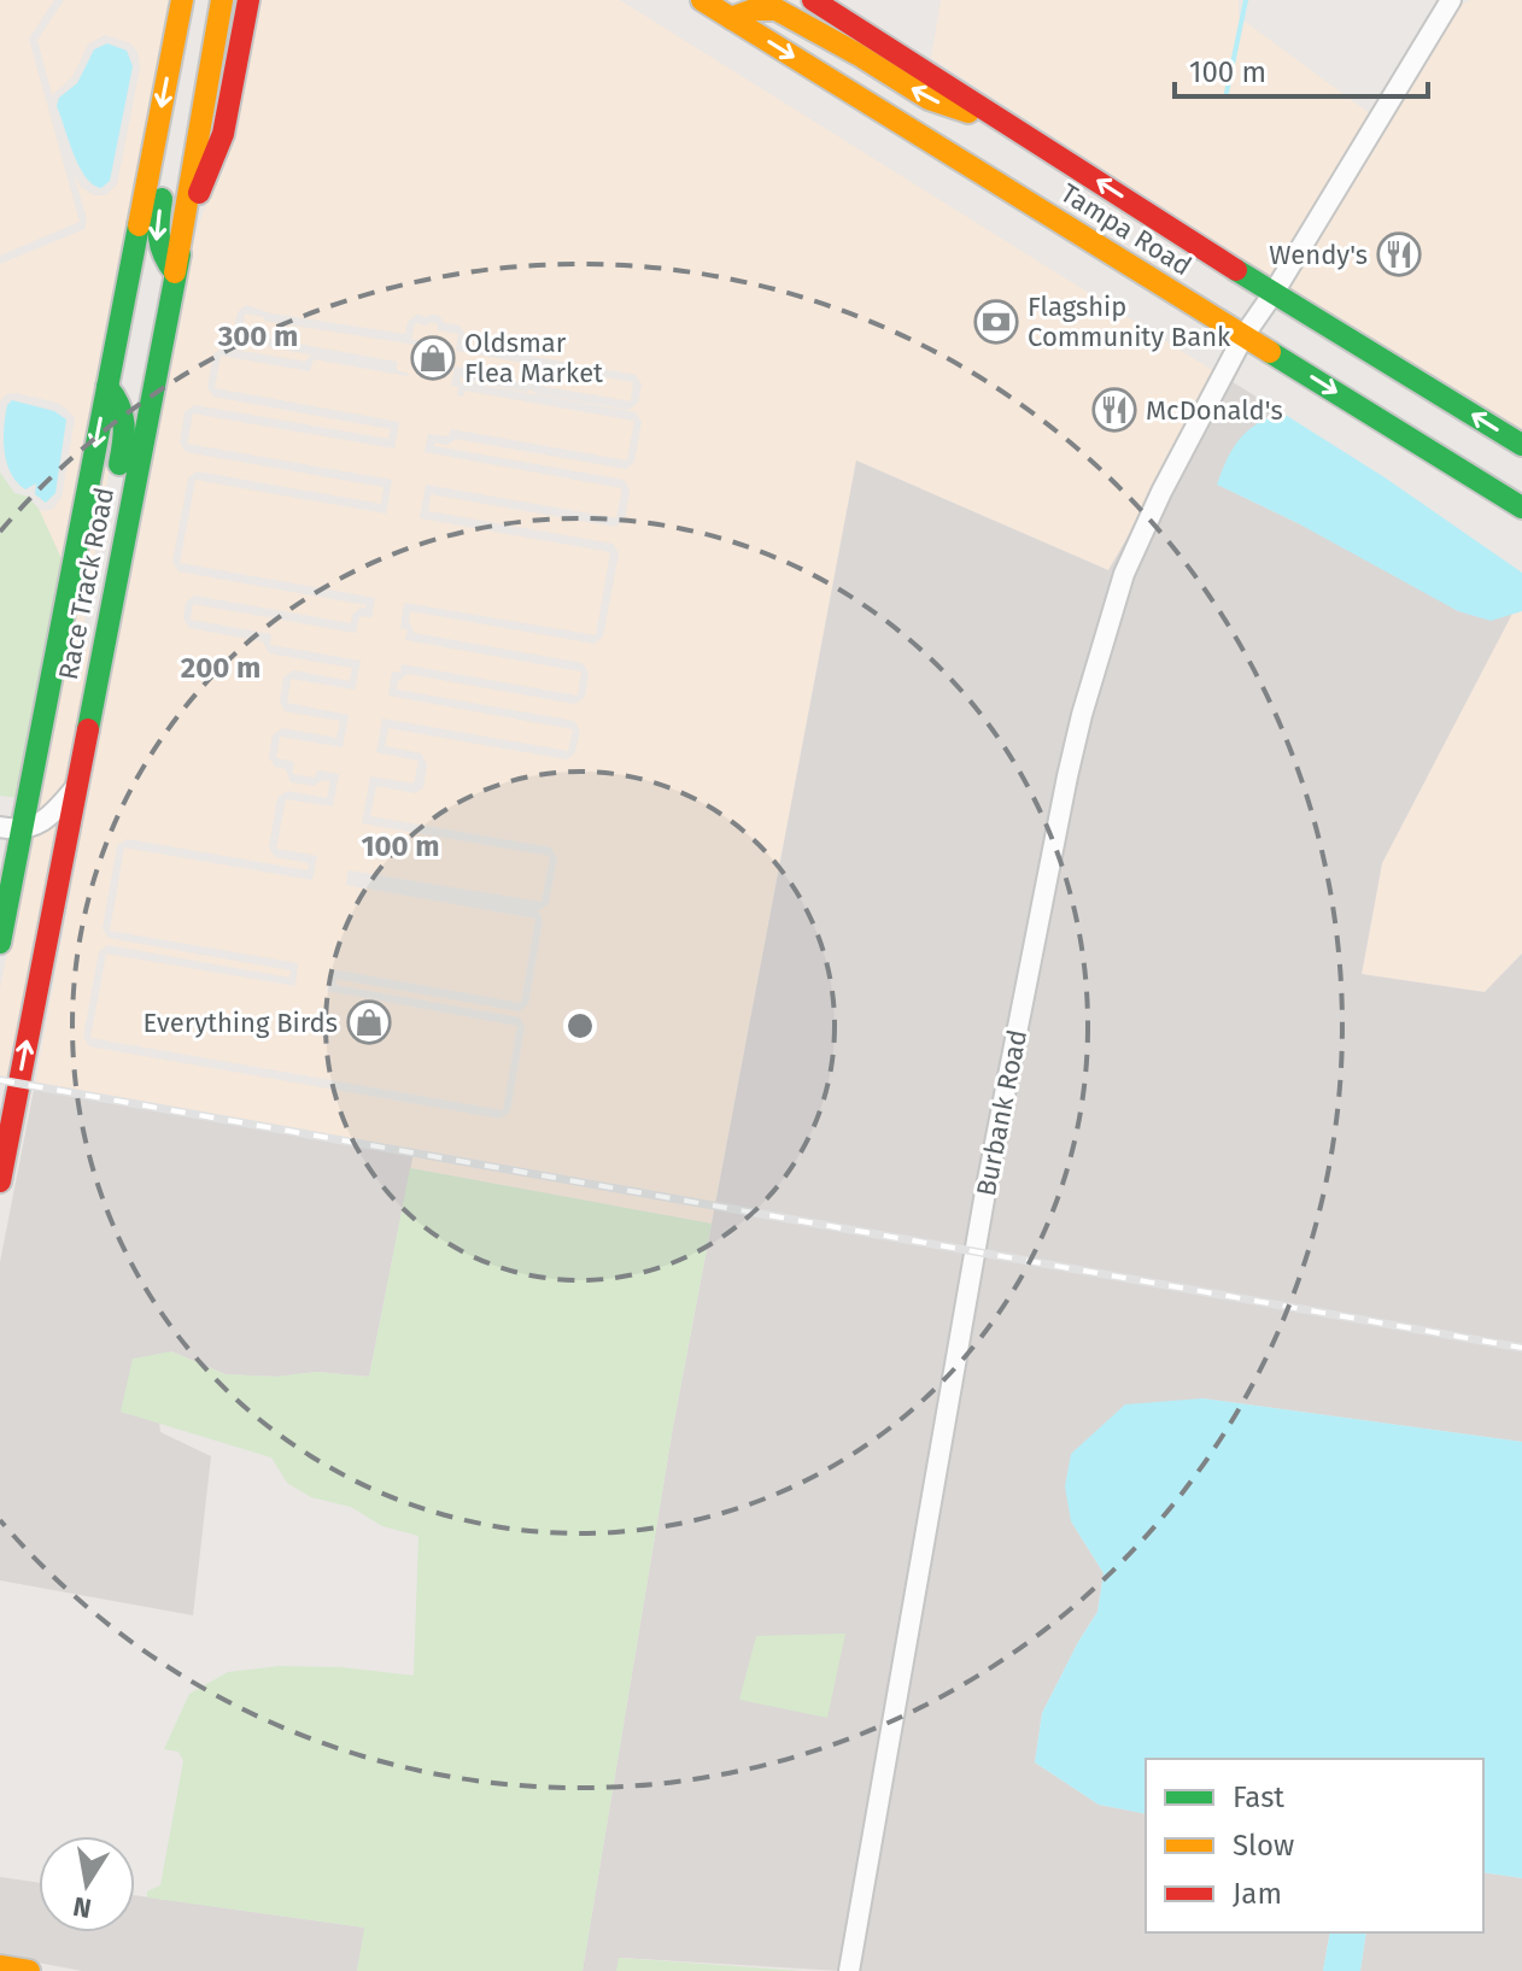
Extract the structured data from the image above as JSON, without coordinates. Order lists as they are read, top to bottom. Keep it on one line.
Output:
{"streets":{"main road":["Tampa Road","Race Track Road"],"street":["Burbank Road"]},"crossings":[["Tampa Road","Burbank Road"]],"places":{"restaurant":["Wendy's","McDonald's"],"bank":["Flagship Community Bank"],"shop":["Oldsmar Flea Market","Everything Birds"]},"legend":["Fast","Slow","Jam"],"scale_bar":"100 m","north":"bottom","rings":["300 m","200 m","100 m"]}
